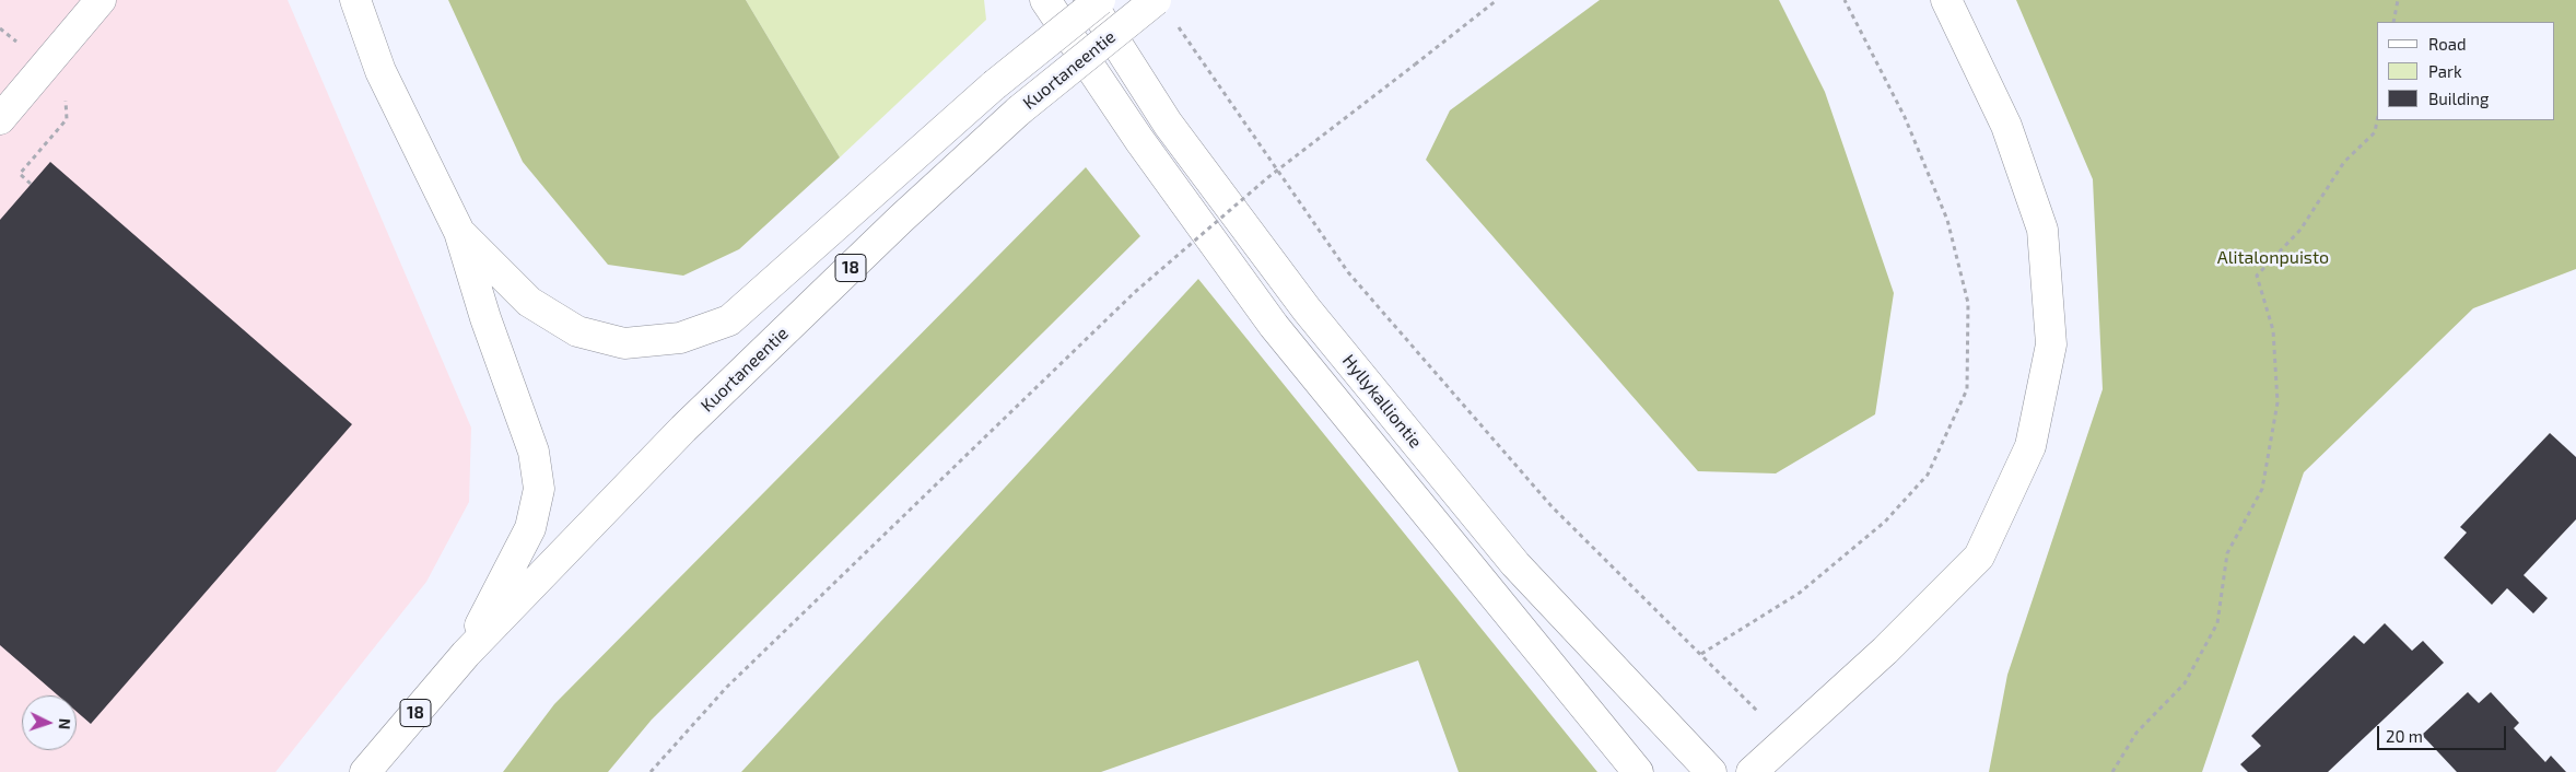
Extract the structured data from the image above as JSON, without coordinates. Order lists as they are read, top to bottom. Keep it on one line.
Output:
{"streets":{"main road":["Kuortaneentie","18","Hyllykalliontie"]},"parks":["Alitalonpuisto"],"legend":["Road","Park","Building"],"scale_bar":"20 m","north":"right"}
